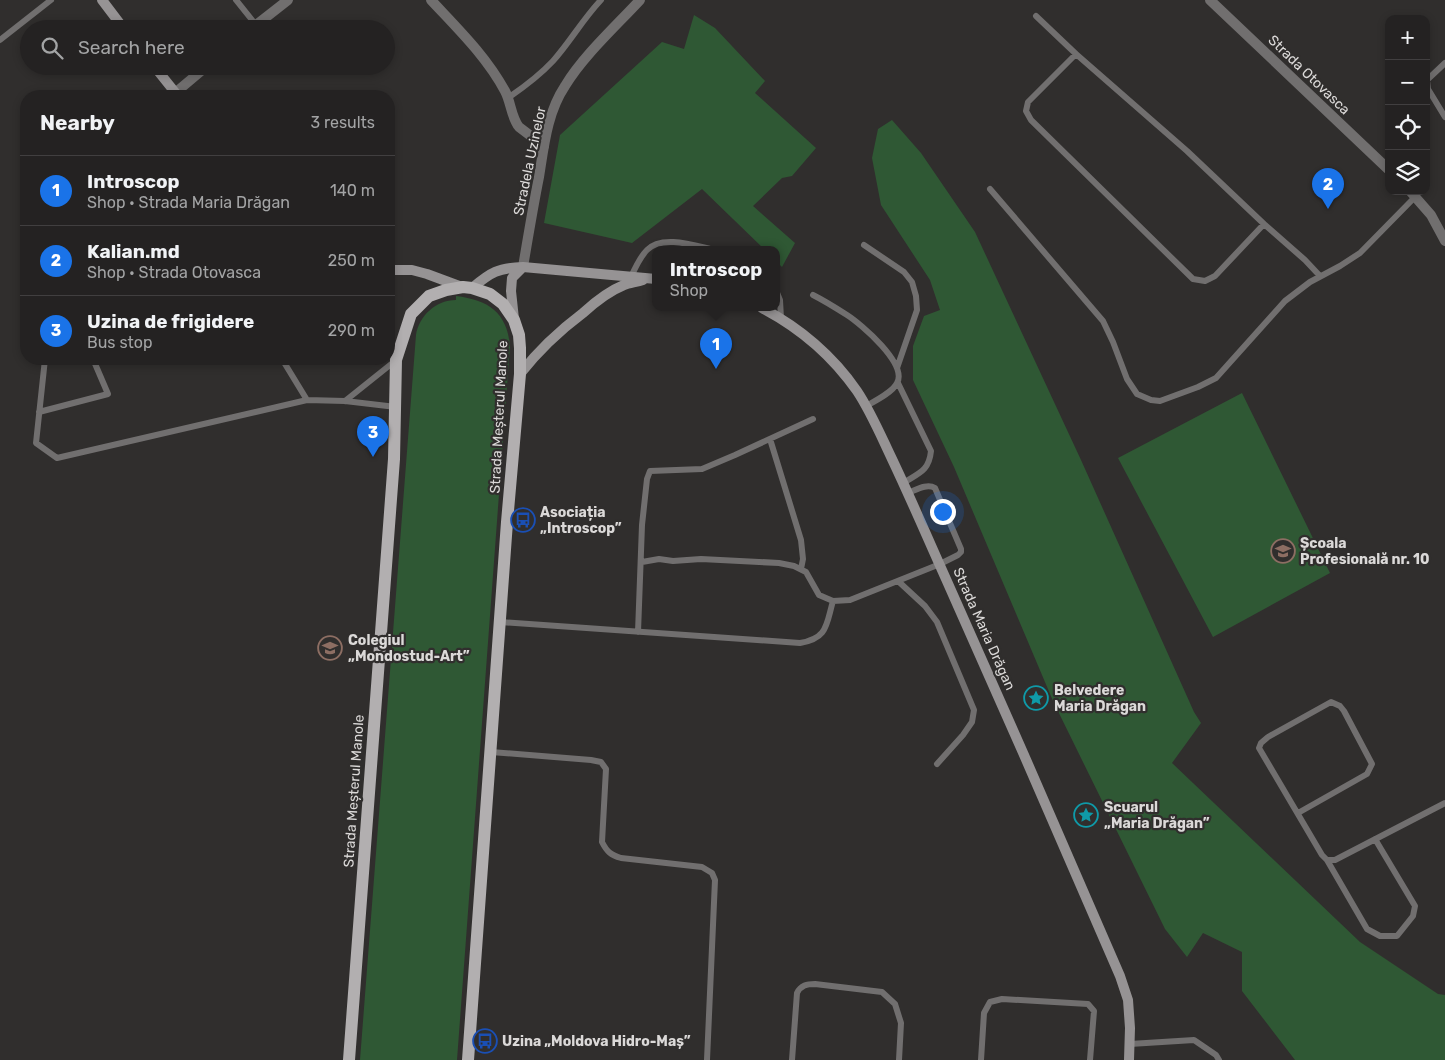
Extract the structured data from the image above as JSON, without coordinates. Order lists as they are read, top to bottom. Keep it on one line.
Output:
{"streets":{"main road":["Strada Meșterul Manole","Strada Maria Drăgan"],"street":["Strada Otovasca","Stradela Uzinelor"]},"places":{"bus stop":["Asociația „Introscop”","Uzina „Moldova Hidro-Maș”"],"school or university":["Școala Profesională nr. 10","Colegiul „Mondostud-Art”"],"place":["Belvedere Maria Drăgan","Scuarul „Maria Drăgan”"]},"page":{"map_buttons":["+","−"],"search":"Search here","heading":["Nearby","3 results"],"list":[{"mark":"1","name":"Introscop","note":"Shop · Strada Maria Drăgan","value":"140 m"},{"mark":"2","name":"Kalian.md","note":"Shop · Strada Otovasca","value":"250 m"},{"mark":"3","name":"Uzina de frigidere","note":"Bus stop","value":"290 m"}],"pins":["2","1","3"],"popup":["Introscop","Shop"]}}
